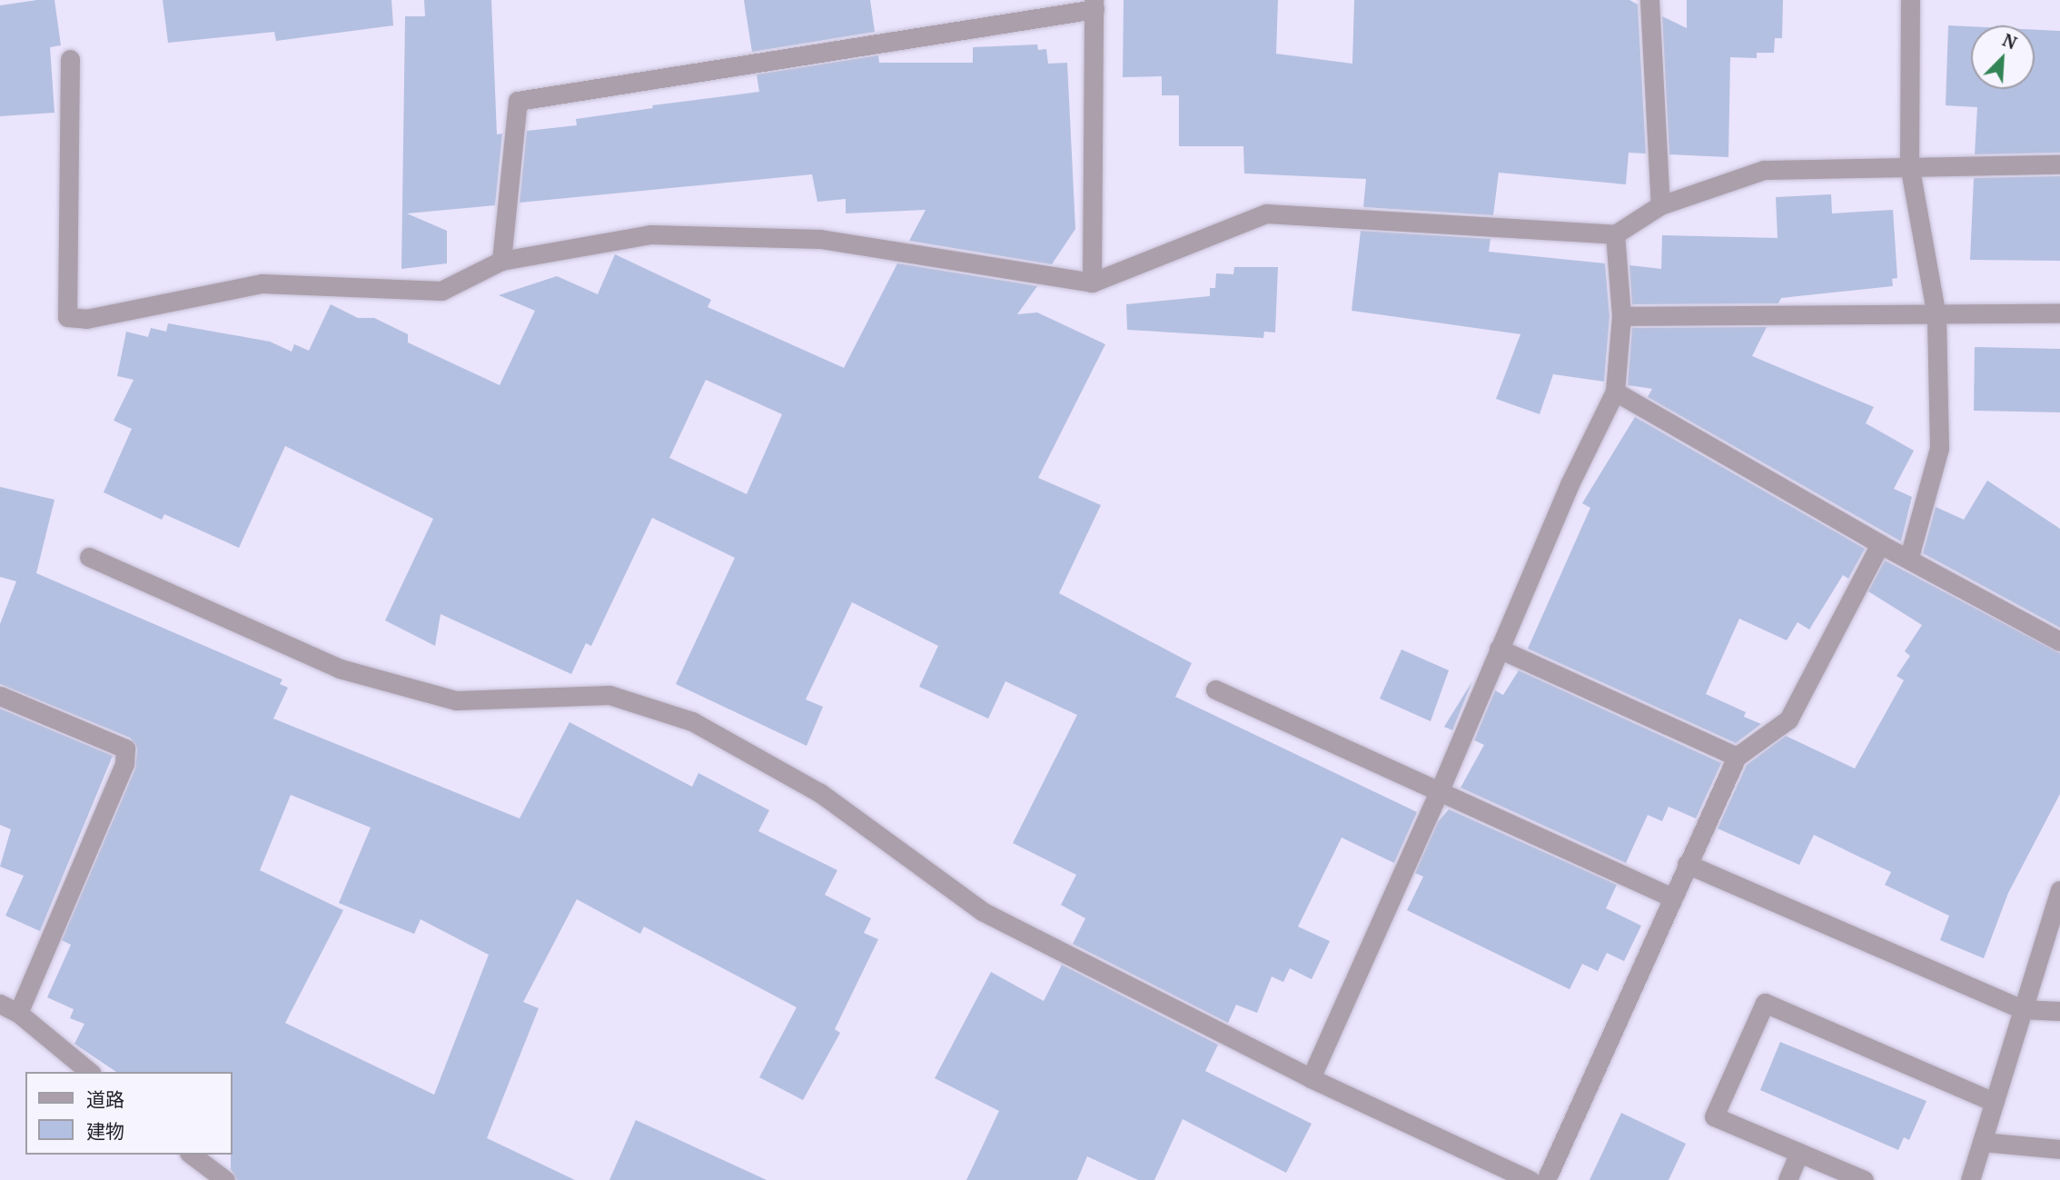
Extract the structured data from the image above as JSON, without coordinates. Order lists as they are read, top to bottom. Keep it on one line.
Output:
{"legend":["道路","建物"],"north":"top right"}
